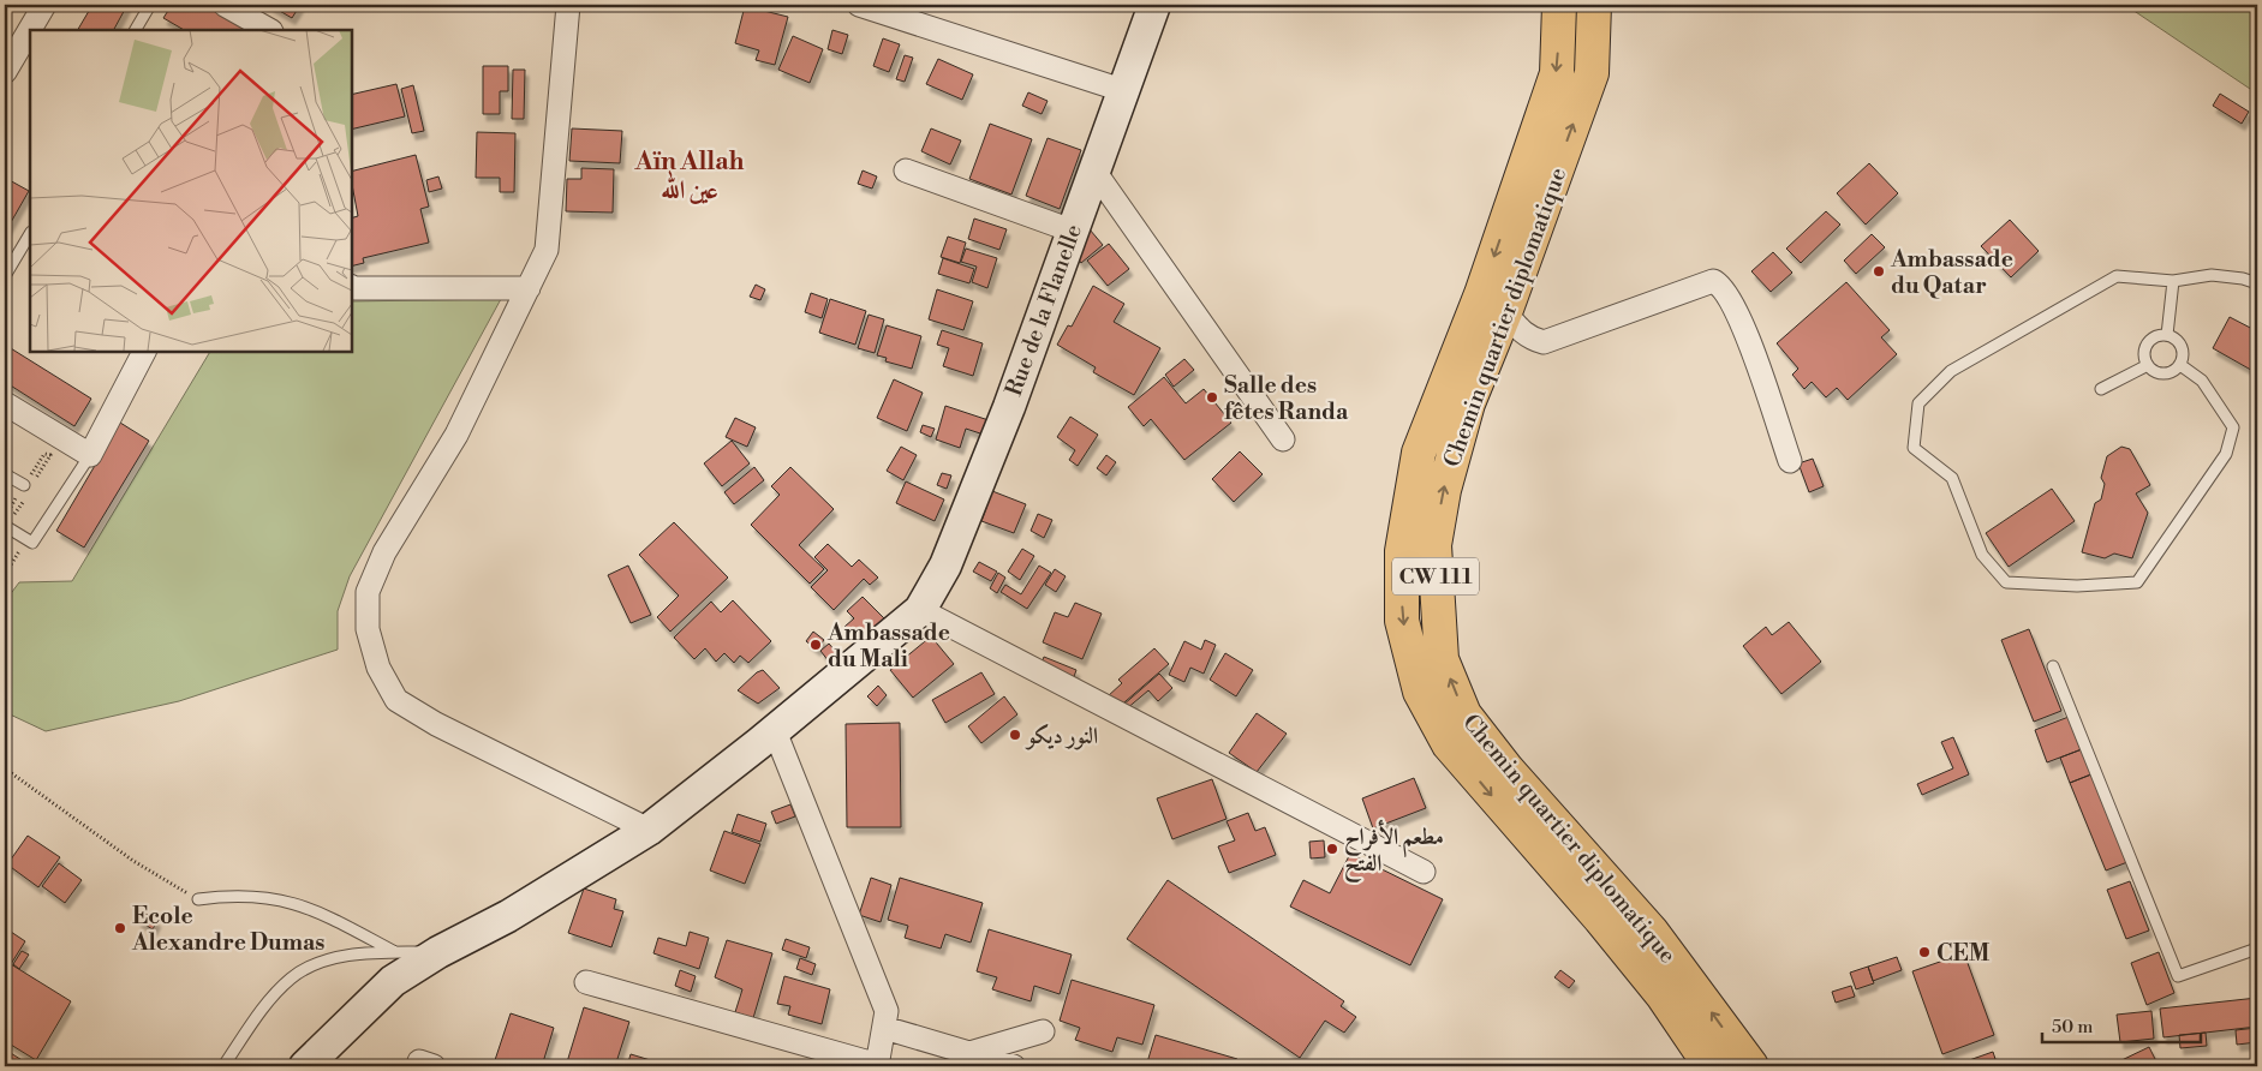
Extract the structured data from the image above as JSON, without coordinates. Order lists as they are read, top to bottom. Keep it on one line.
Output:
{"streets":{"highway":["Chemin quartier diplomatique","CW 111"],"street":["Rue de la Flanelle"]},"districts":["Aïn Allah عين الله"],"places":["Ambassade du Qatar","Salle des fêtes Randa","Ambassade du Mali","النور ديكو","مطعم الأفراح الفتح","Ecole Alexandre Dumas","CEM"],"scale_bar":"50 m"}
